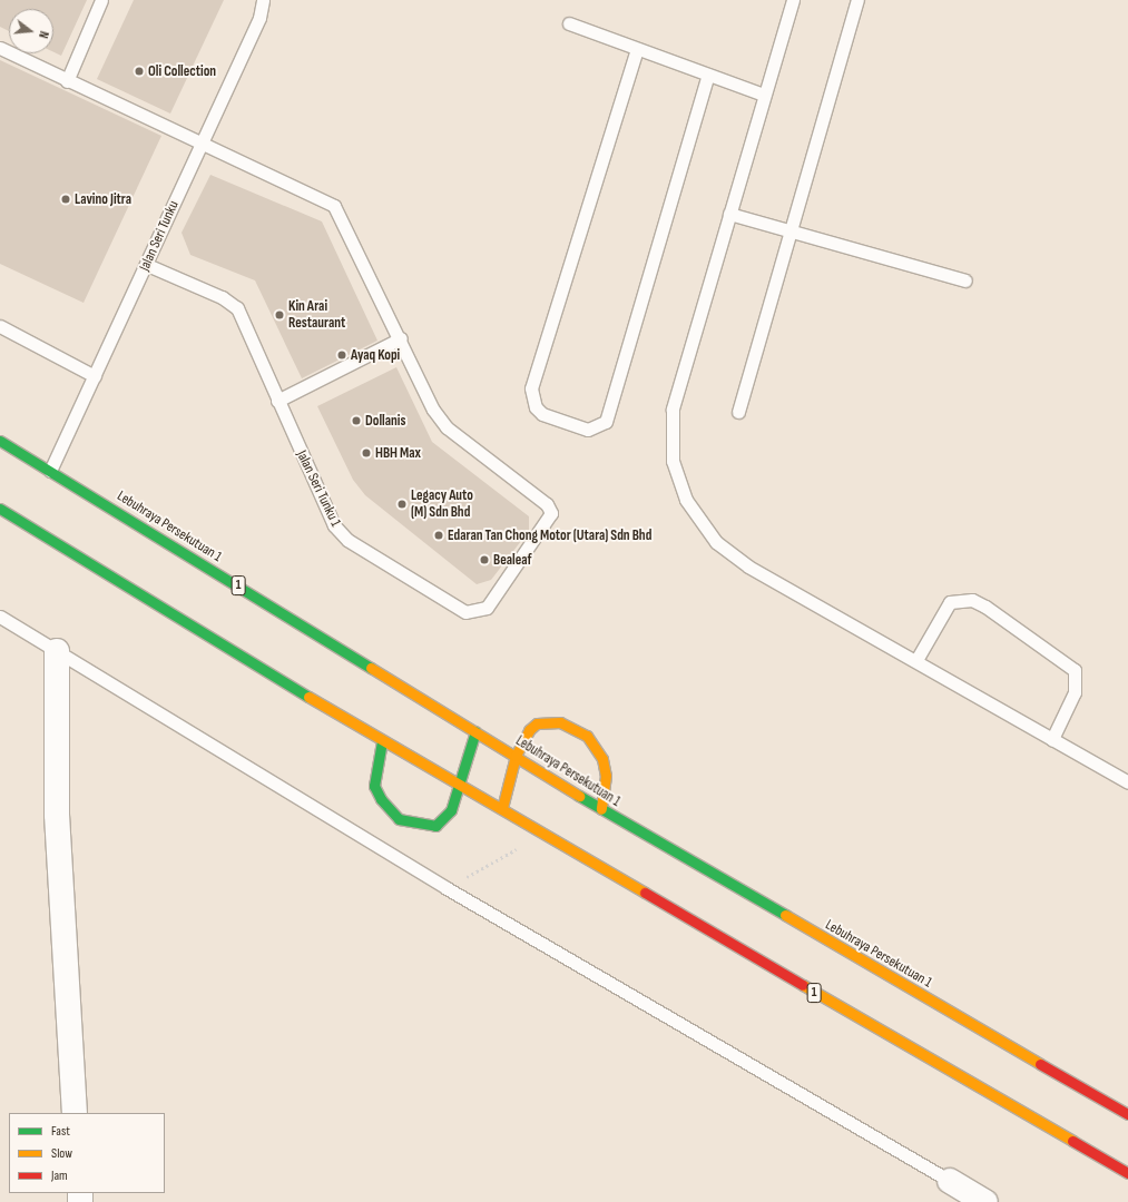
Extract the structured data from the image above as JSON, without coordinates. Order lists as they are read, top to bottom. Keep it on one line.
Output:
{"streets":{"highway":["Lebuhraya Persekutuan 1","1"],"lane":["Jalan Seri Tunku","Jalan Seri Tunku 1"]},"crossings":[["Jalan Seri Tunku","Jalan Seri Tunku 1"],["Jalan Seri Tunku","Lebuhraya Persekutuan 1"]],"places":["Oli Collection","Lavino Jitra","Kin Arai Restaurant","Ayaq Kopi","Dollanis","HBH Max","Legacy Auto (M) Sdn Bhd","Edaran Tan Chong Motor (Utara) Sdn Bhd","Bealeaf"],"legend":["Fast","Slow","Jam"],"north":"right"}
